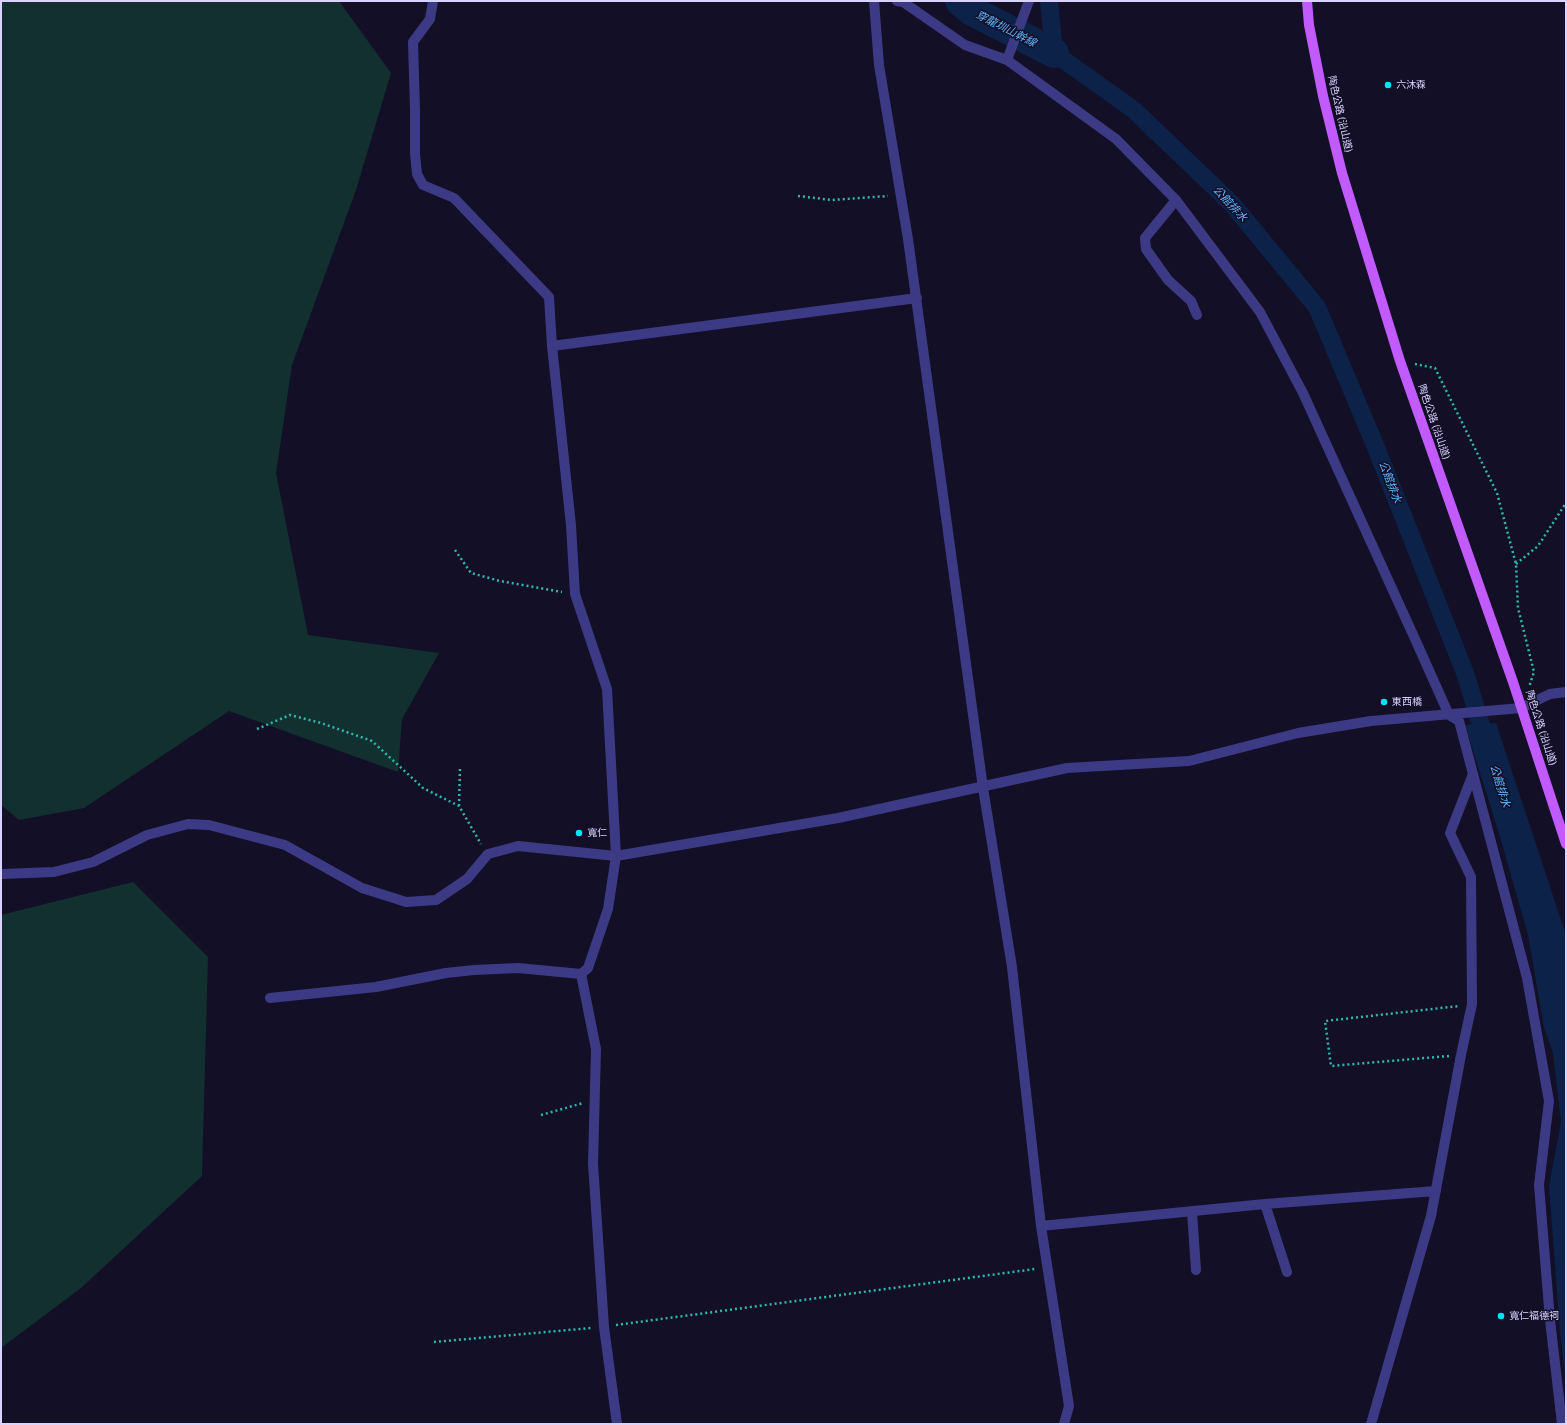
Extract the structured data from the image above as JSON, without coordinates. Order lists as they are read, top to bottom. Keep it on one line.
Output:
{"streets":{"main road":["陶色公路 (沿山道)"]},"water":["穿龍圳山幹線","公館排水"],"places":["六沐森","東西橋","寬仁","寬仁福德祠"]}
